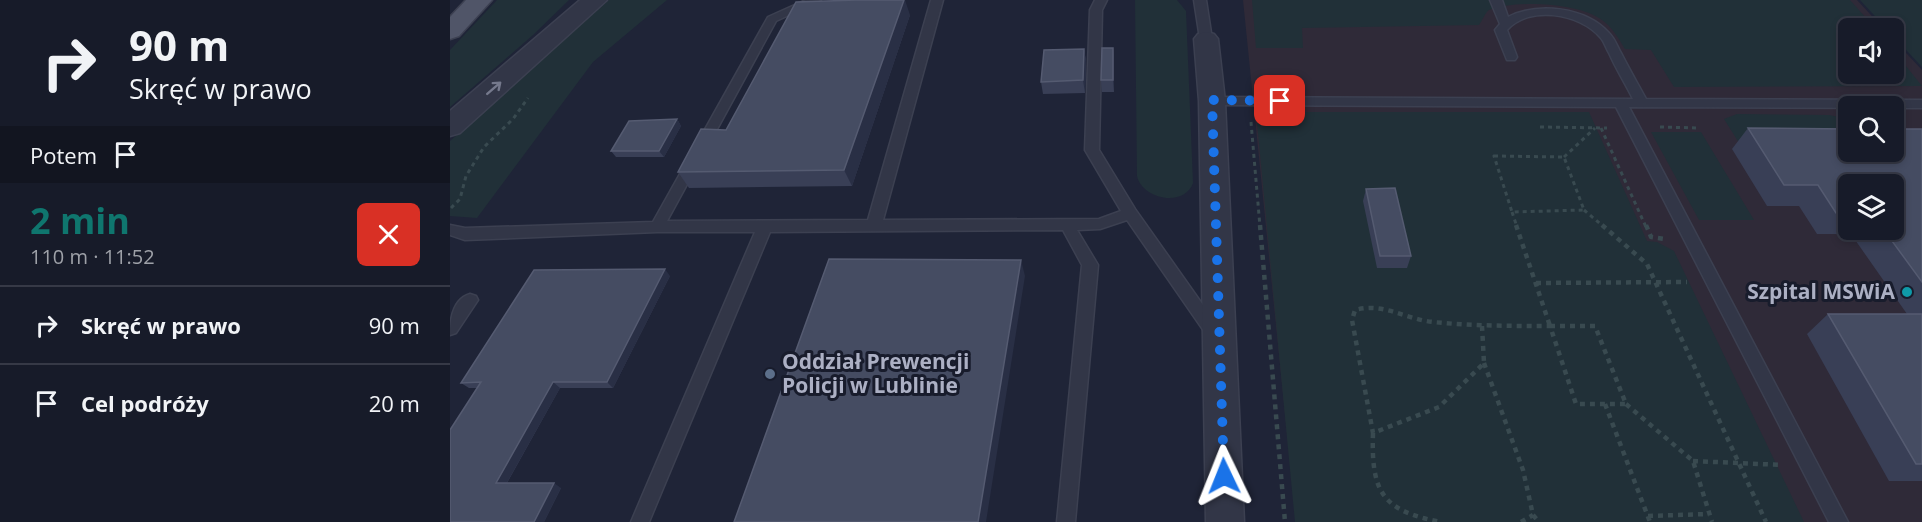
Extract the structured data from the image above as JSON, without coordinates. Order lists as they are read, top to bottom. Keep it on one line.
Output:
{"places":["Szpital MSWiA","Oddział Prewencji Policji w Lublinie"],"page":{"turn":["90 m","Skręć w prawo"],"then":"Potem","heading":["2 min","110 m · 11:52"],"list":[{"name":"Skręć w prawo","value":"90 m"},{"name":"Cel podróży","value":"20 m"}]}}
